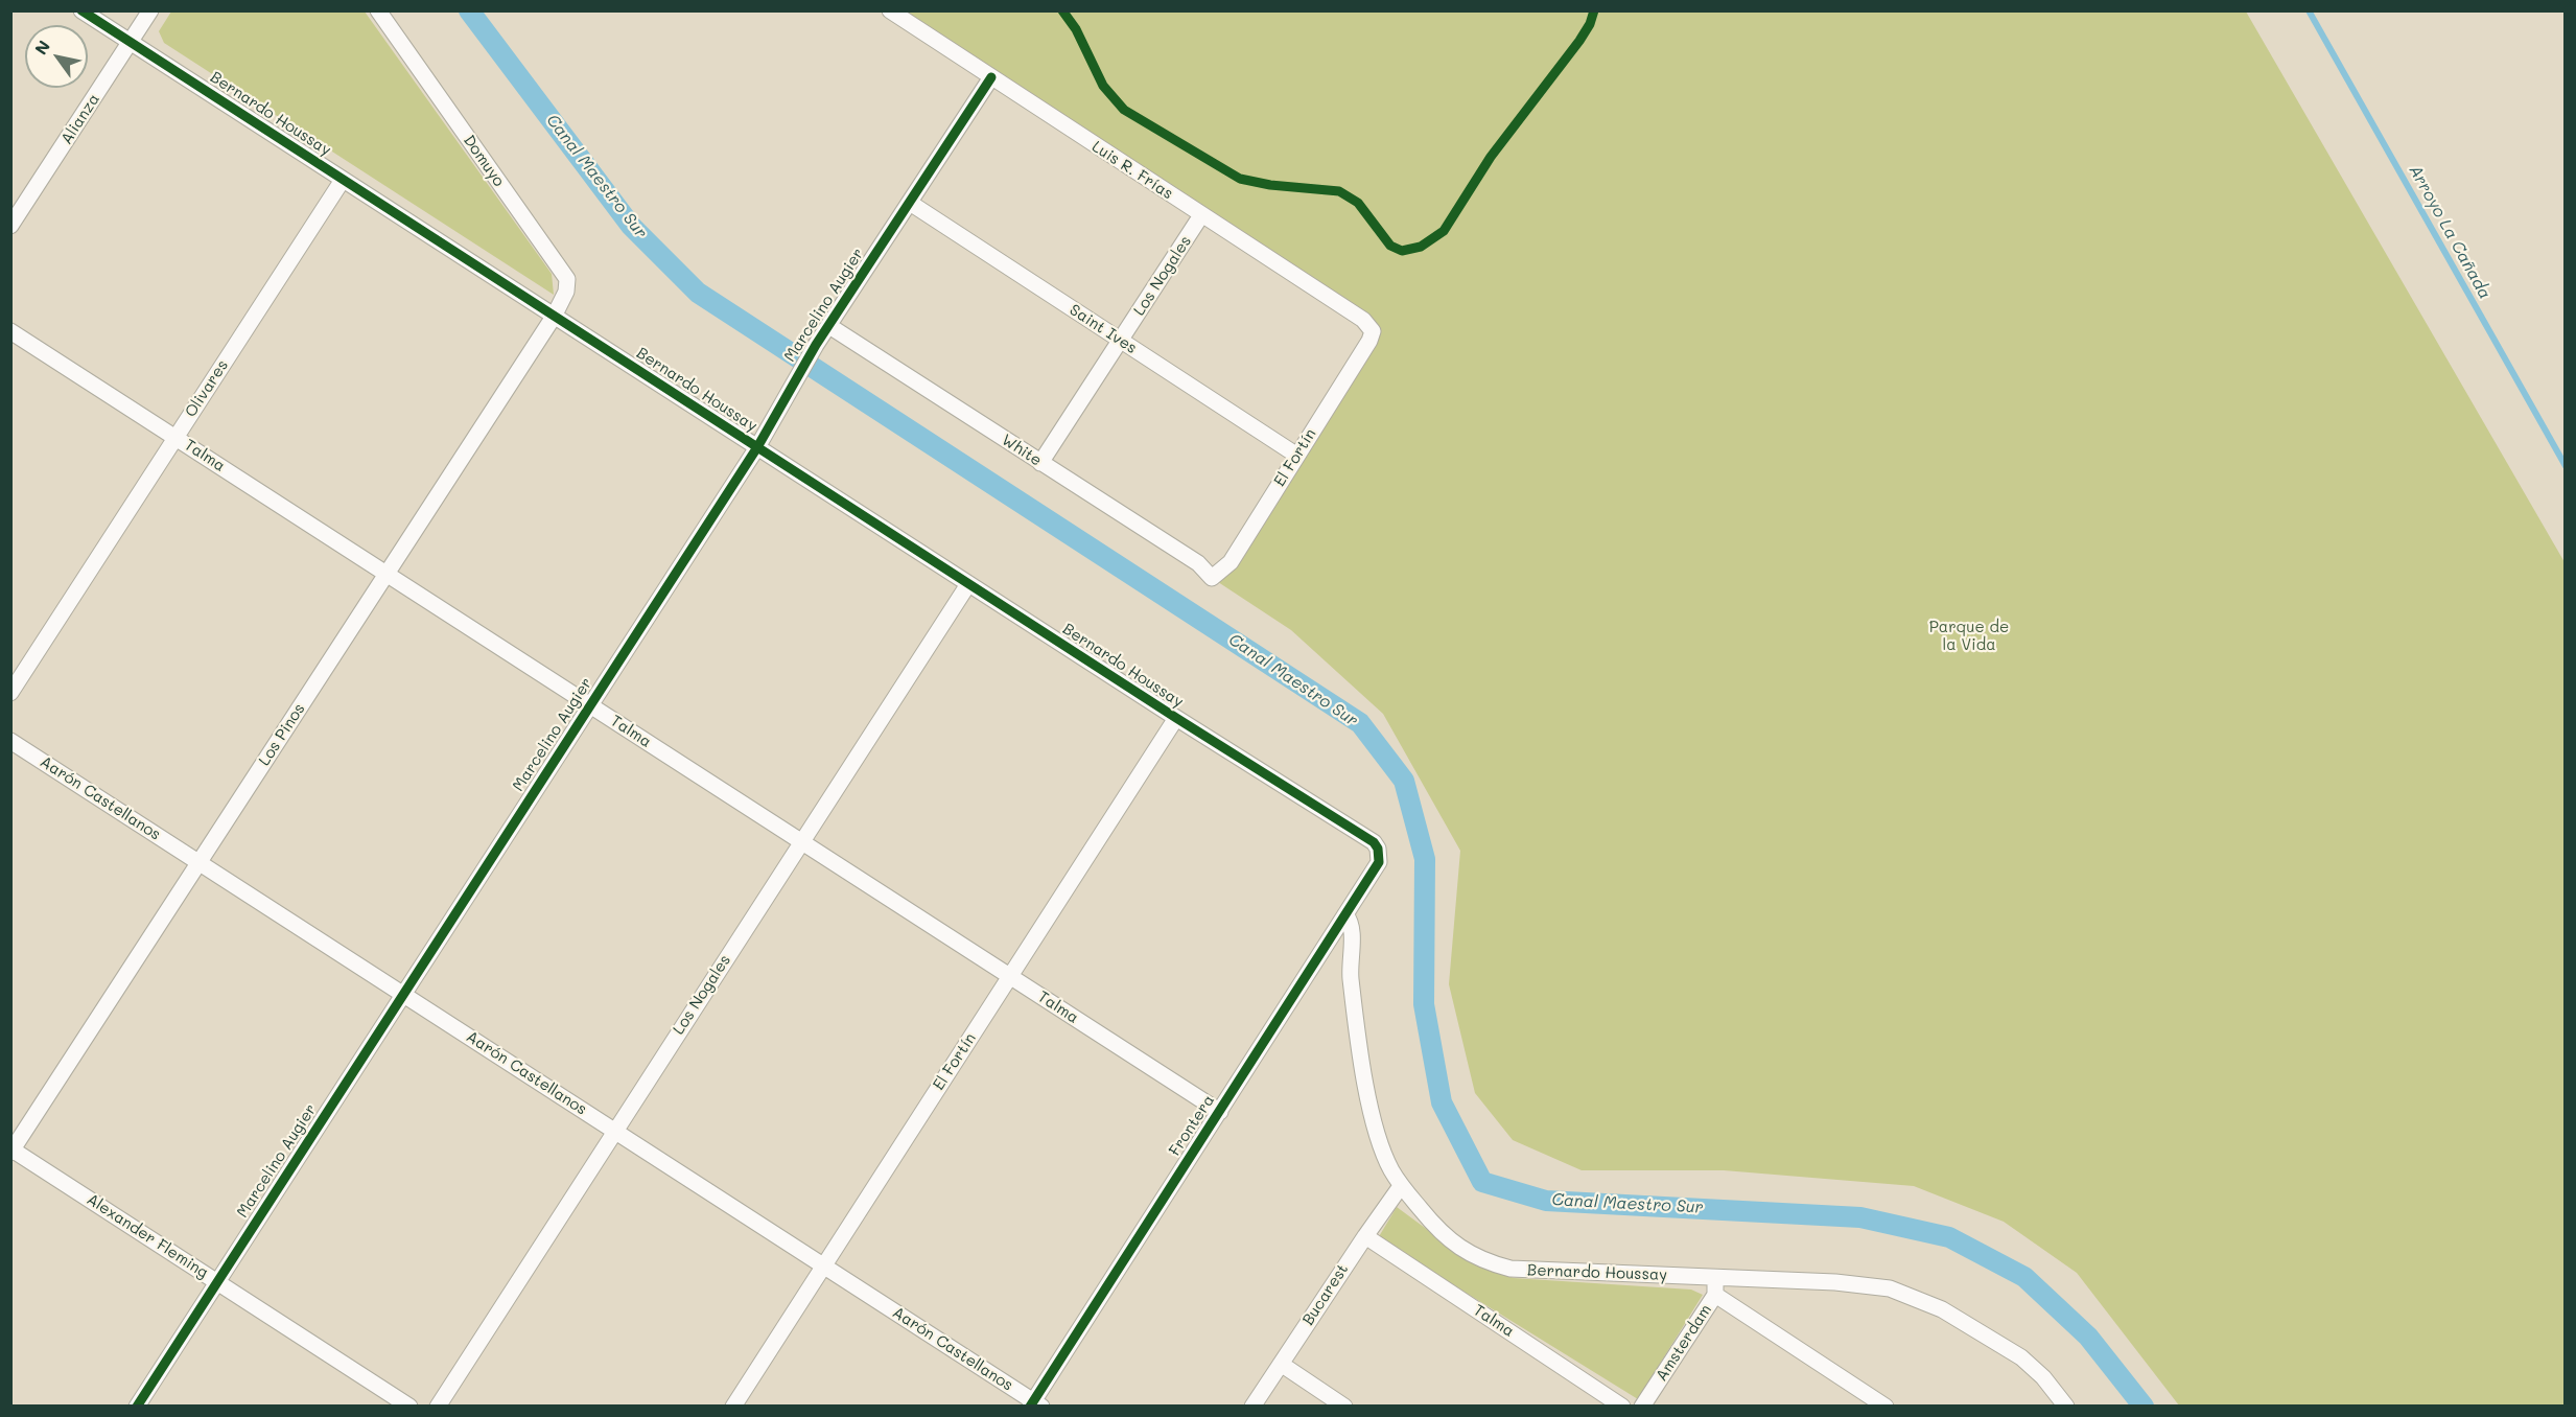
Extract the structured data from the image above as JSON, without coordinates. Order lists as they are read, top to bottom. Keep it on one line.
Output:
{"streets":{"street":["Bernardo Houssay","Alianza","Domuyo","Luis R. Frías","Los Nogales","Marcelino Augier","Saint Ives","Olivares","White","Talma","El Fortín","Los Pinos","Aarón Castellanos","Frontera","Alexander Fleming","Bucarest","Amsterdam"]},"crossings":[["Bernardo Houssay","Alianza"],["Bernardo Houssay","Domuyo"],["Bernardo Houssay","Los Nogales"],["Bernardo Houssay","Marcelino Augier"],["Bernardo Houssay","Olivares"],["Bernardo Houssay","El Fortín"],["Bernardo Houssay","Los Pinos"],["Bernardo Houssay","Frontera"],["Bernardo Houssay","Bucarest"],["Bernardo Houssay","Amsterdam"],["Domuyo","Los Pinos"],["Luis R. Frías","Los Nogales"],["Luis R. Frías","Marcelino Augier"],["Luis R. Frías","El Fortín"],["Los Nogales","Saint Ives"],["Los Nogales","White"],["Los Nogales","Talma"],["Los Nogales","Aarón Castellanos"],["Marcelino Augier","Saint Ives"],["Marcelino Augier","White"],["Marcelino Augier","Talma"],["Marcelino Augier","Aarón Castellanos"],["Marcelino Augier","Alexander Fleming"],["Saint Ives","El Fortín"],["Olivares","Talma"],["White","El Fortín"],["Talma","El Fortín"],["Talma","Los Pinos"],["Talma","Frontera"],["Talma","Bucarest"],["El Fortín","Aarón Castellanos"],["Los Pinos","Aarón Castellanos"],["Los Pinos","Alexander Fleming"],["Aarón Castellanos","Frontera"]],"water":["Canal Maestro Sur","Arroyo La Cañada"],"parks":["Parque de la Vida"],"north":"top left"}
